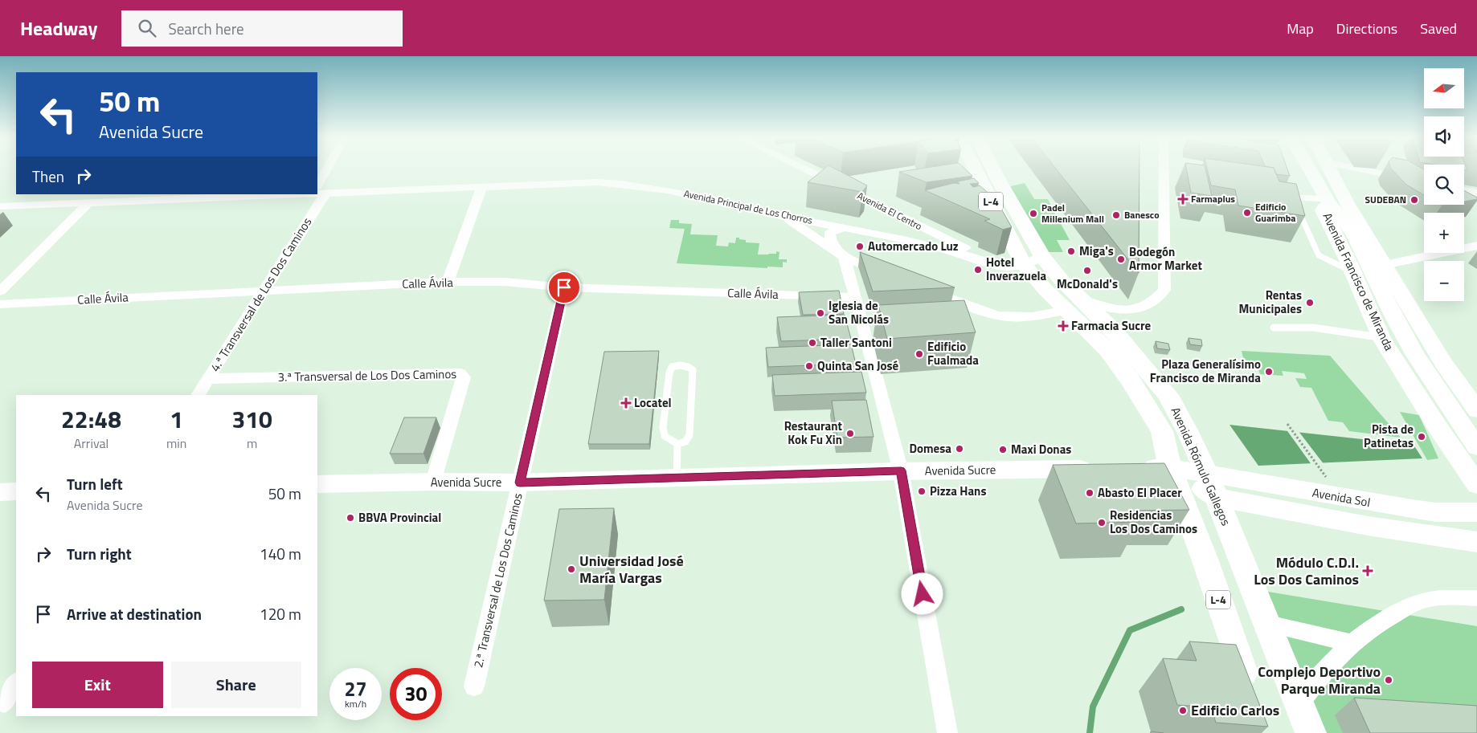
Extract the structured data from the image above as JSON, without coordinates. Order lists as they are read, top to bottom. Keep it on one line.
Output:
{"streets":{"main road":["L-4","Avenida Francisco de Miranda","Avenida Rómulo Gallegos","Avenida Sucre","Avenida Sol"],"street":["Avenida Principal de Los Chorros","Avenida El Centro","Calle Ávila","4.ª Transversal de Los Dos Caminos","3.ª Transversal de Los Dos Caminos","2.ª Transversal de Los Dos Caminos"]},"crossings":[["L-4","Avenida Rómulo Gallegos"],["Avenida Principal de Los Chorros","Avenida El Centro"],["Avenida El Centro","Avenida Rómulo Gallegos"],["Calle Ávila","4.ª Transversal de Los Dos Caminos"],["Calle Ávila","2.ª Transversal de Los Dos Caminos"],["4.ª Transversal de Los Dos Caminos","3.ª Transversal de Los Dos Caminos"],["3.ª Transversal de Los Dos Caminos","Avenida Sucre"],["Avenida Rómulo Gallegos","Avenida Sol"],["Avenida Sucre","2.ª Transversal de Los Dos Caminos"]],"places":{"health":["Farmaplus","Farmacia Sucre","Locatel","Módulo C.D.I. Los Dos Caminos"],"other":["SUDEBAN","Edificio Guarimba","Padel Millenium Mall","Banesco","Automercado Luz","Miga's","Bodegón Armor Market","Hotel Inverazuela","McDonald's","Rentas Municipales","Iglesia de San Nicolás","Taller Santoni","Edificio Fualmada","Quinta San José","Plaza Generalísimo Francisco de Miranda","Restaurant Kok Fu Xin","Pista de Patinetas","Domesa","Maxi Donas","Pizza Hans","Abasto El Placer","BBVA Provincial","Residencias Los Dos Caminos","Universidad José María Vargas","Complejo Deportivo Parque Miranda","Edificio Carlos"]},"north":"left","page":{"header":"Headway","search":"Search here","nav":["Map","Directions","Saved"],"map_buttons":["+","−"],"turn":["50 m","Avenida Sucre"],"then":"Then","eta":["22:48","Arrival","1","min","310","m"],"list":[{"name":"Turn left","note":"Avenida Sucre","value":"50 m"},{"name":"Turn right","value":"140 m"},{"name":"Arrive at destination","value":"120 m"}],"buttons":["Exit","Share"],"speed":"27 km/h","limit":"30"}}
